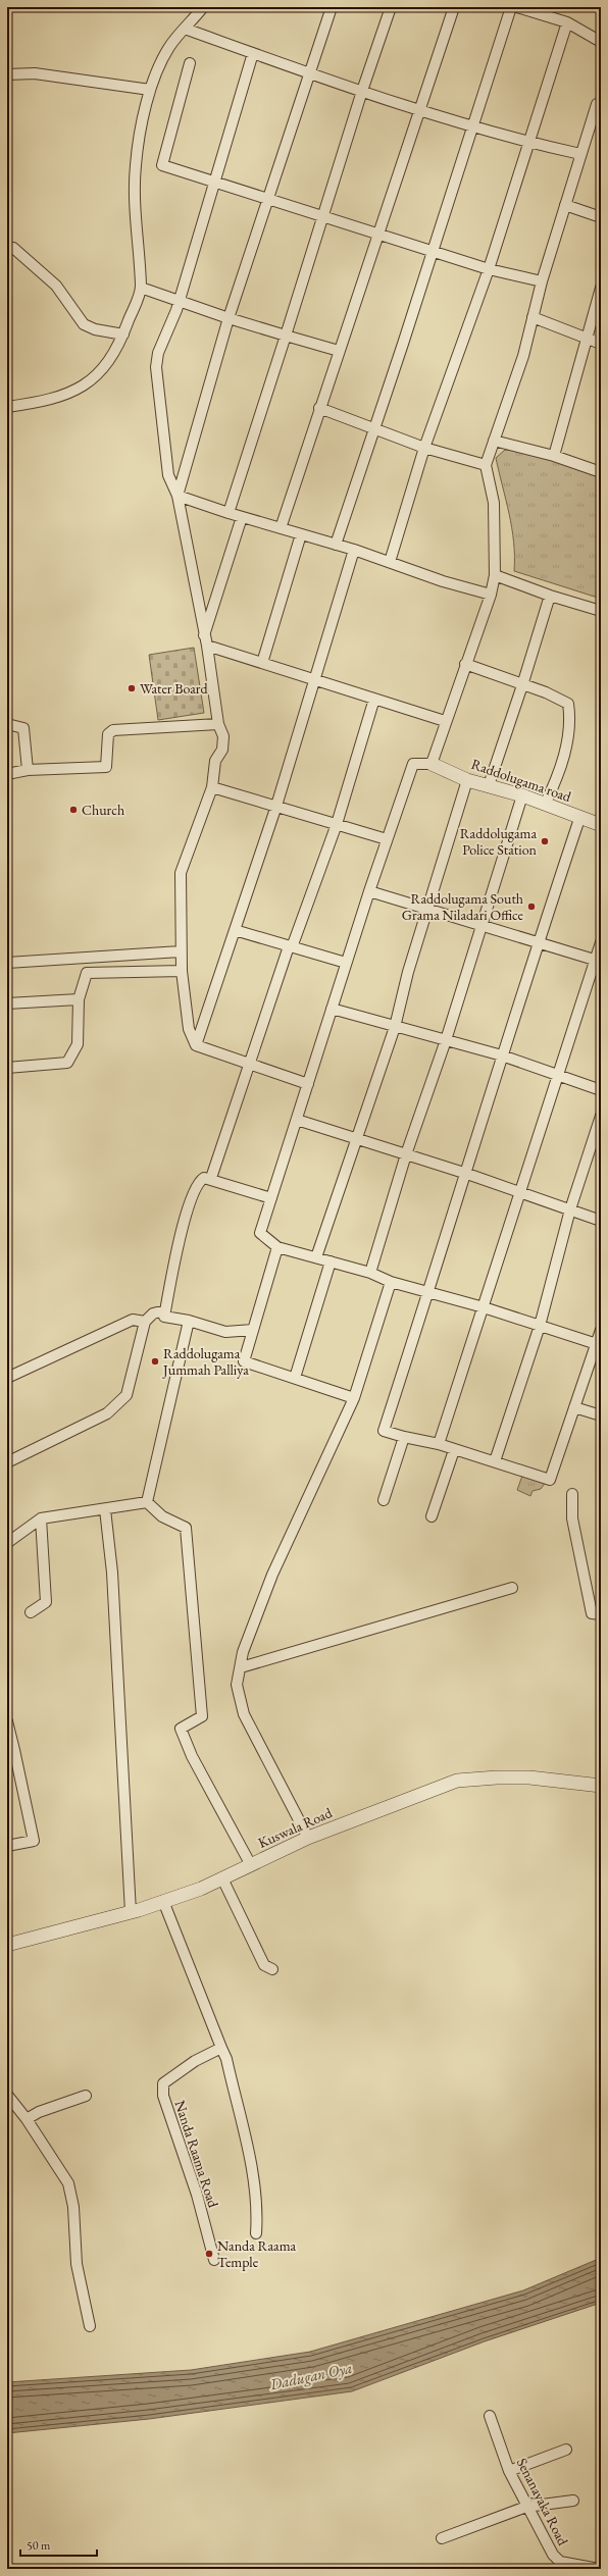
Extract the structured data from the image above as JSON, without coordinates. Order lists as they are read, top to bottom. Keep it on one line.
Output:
{"streets":{"street":["Raddolugama road","Kuswala Road","Nanda Raama Road","Senanayaka Road"]},"water":["Dadugan Oya"],"places":["Water Board","Church","Raddolugama Police Station","Raddolugama South Grama Niladari Office","Raddolugama Jummah Palliya","Nanda Raama Temple"],"scale_bar":"50 m"}
